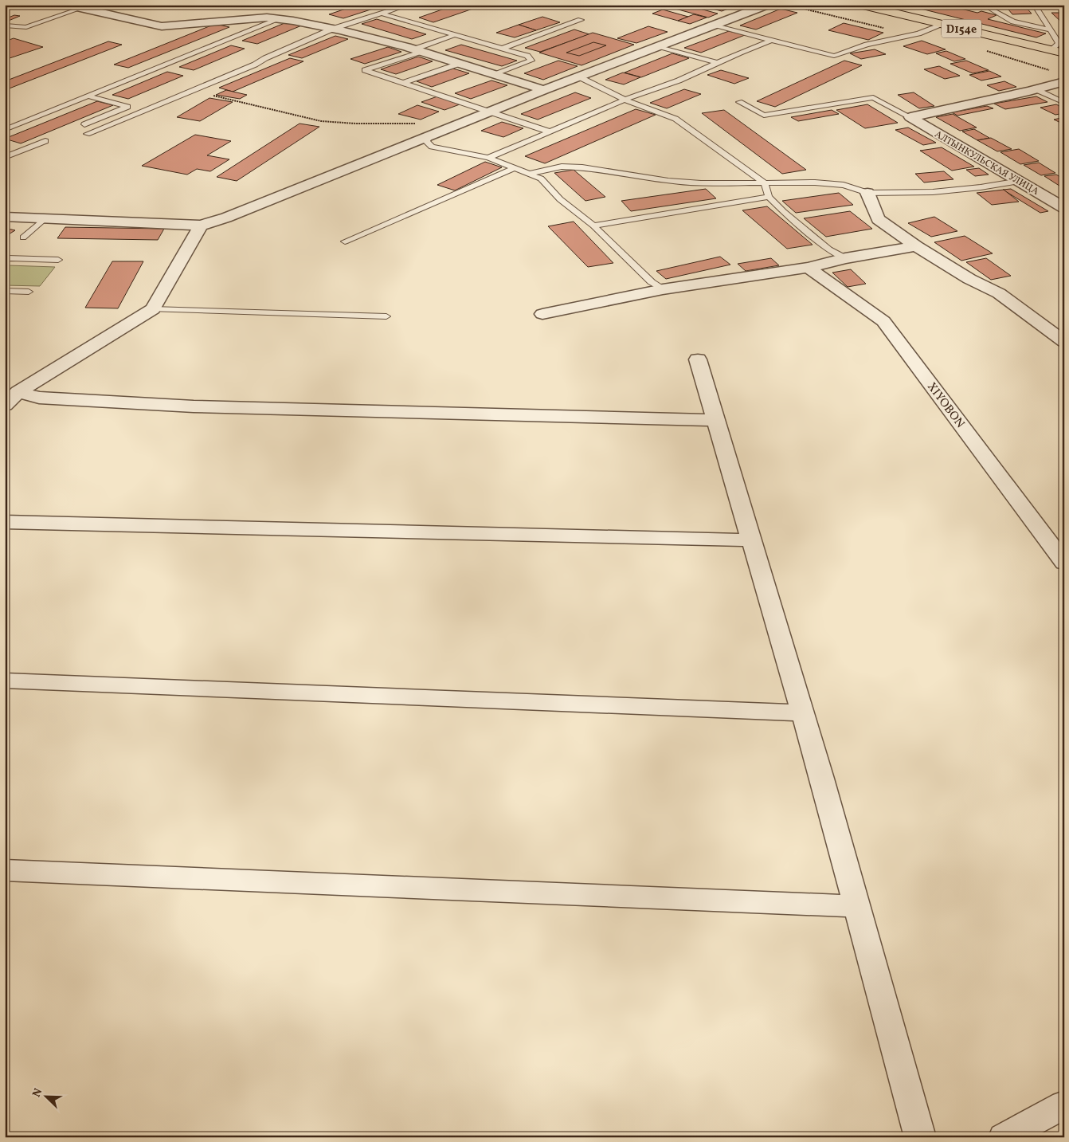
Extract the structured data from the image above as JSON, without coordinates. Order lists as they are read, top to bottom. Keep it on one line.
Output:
{"streets":{"main road":["D154e"],"street":["АЛТЫНКУЛЬСКАЯ УЛИЦА","XIYOBON"]},"north":"top left"}
